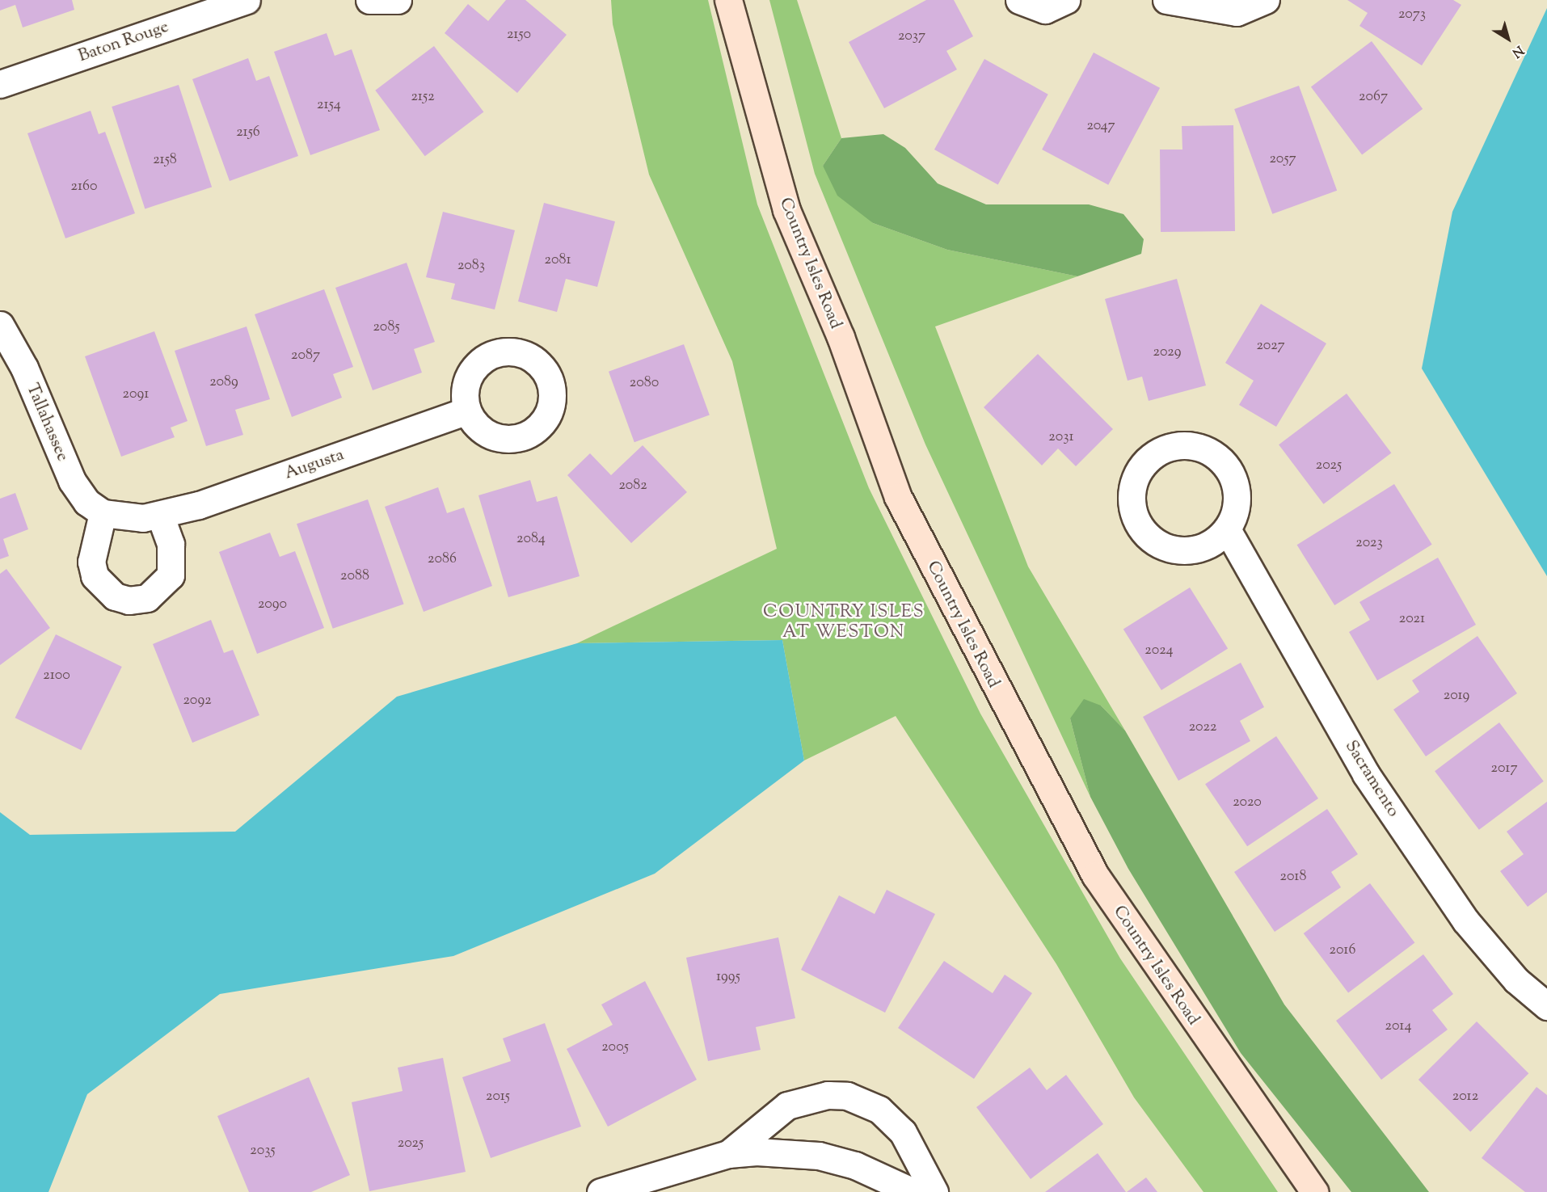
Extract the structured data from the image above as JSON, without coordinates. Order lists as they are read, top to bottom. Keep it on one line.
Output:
{"streets":{"street":["Baton Rouge","Country Isles Road","Tallahassee","Augusta","Sacramento"]},"crossings":[["Tallahassee","Augusta"]],"districts":["COUNTRY ISLES AT WESTON"],"house_numbers":["2073","2150","2037","2152","2067","2154","2047","2156","2057","2158","2160","2081","2083","2085","2027","2029","2087","2089","2080","2091","2031","2025","2082","2084","2023","2086","2088","2090","2021","2024","2100","2019","2092","2022","2017","2020","2018","2016","1995","2014","2005","2015","2012","2025","2035"],"north":"bottom right"}
